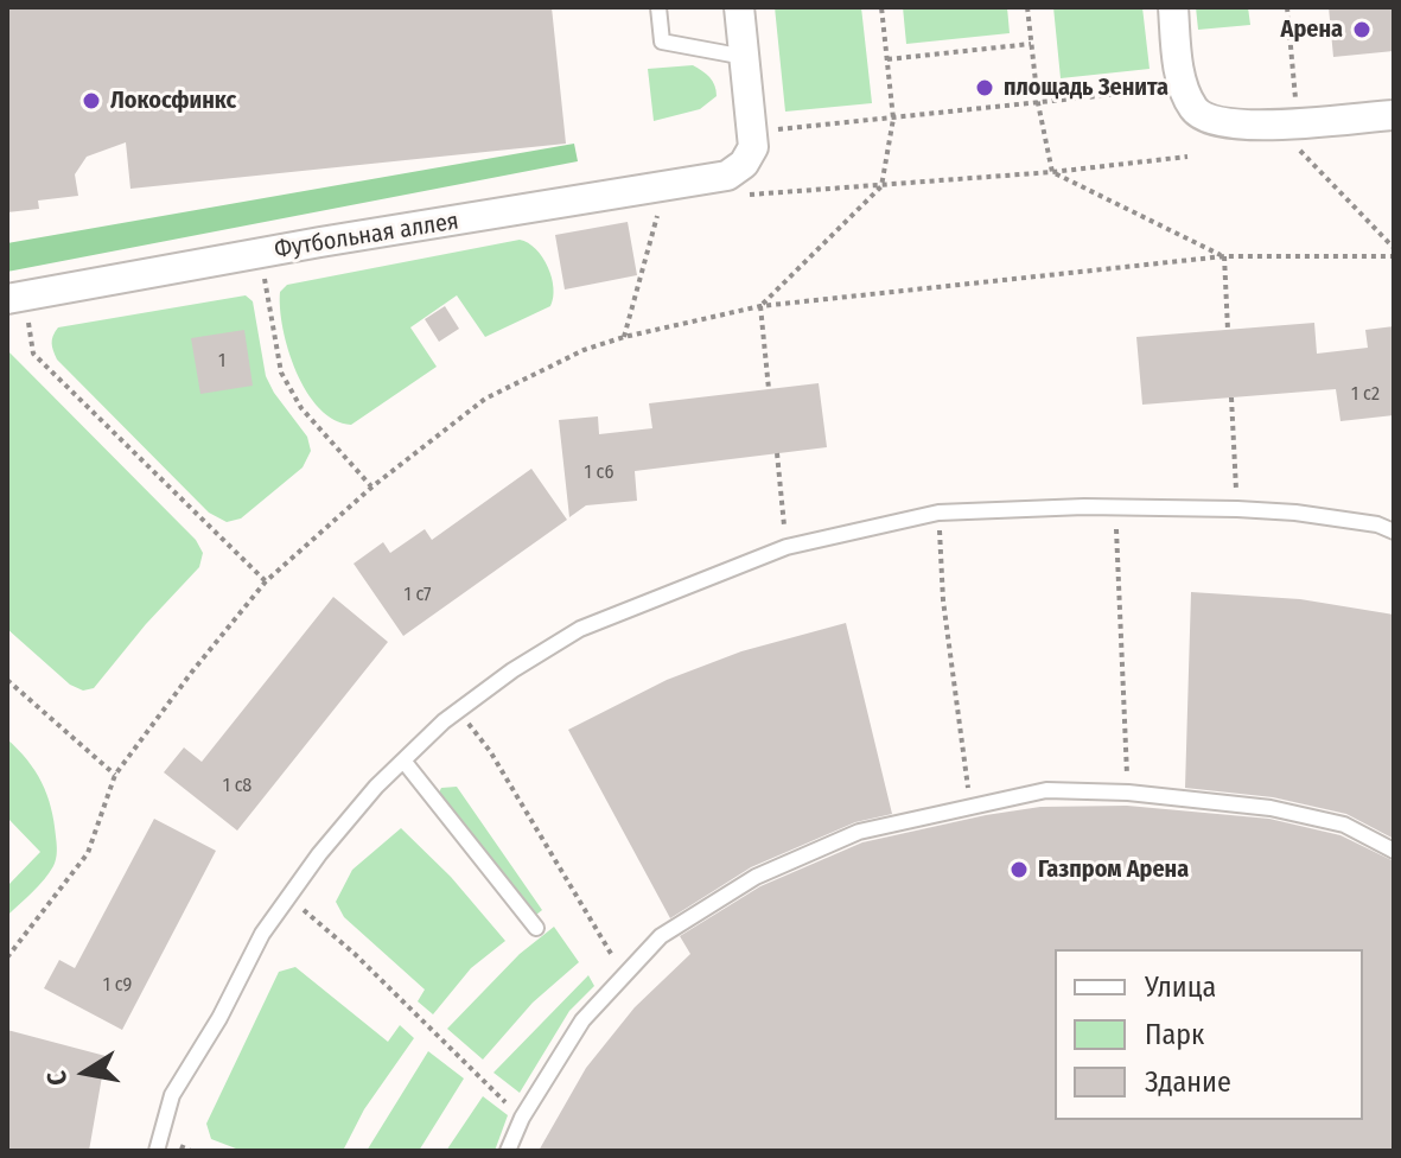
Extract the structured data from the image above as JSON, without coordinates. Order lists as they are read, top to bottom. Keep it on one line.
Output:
{"streets":{"street":["Футбольная аллея"]},"places":["Арена","площадь Зенита","Локосфинкс","Газпром Арена"],"house_numbers":["1","1 с2","1 с6","1 с7","1 с8","1 с9"],"legend":["Улица","Парк","Здание"],"north":"left"}
